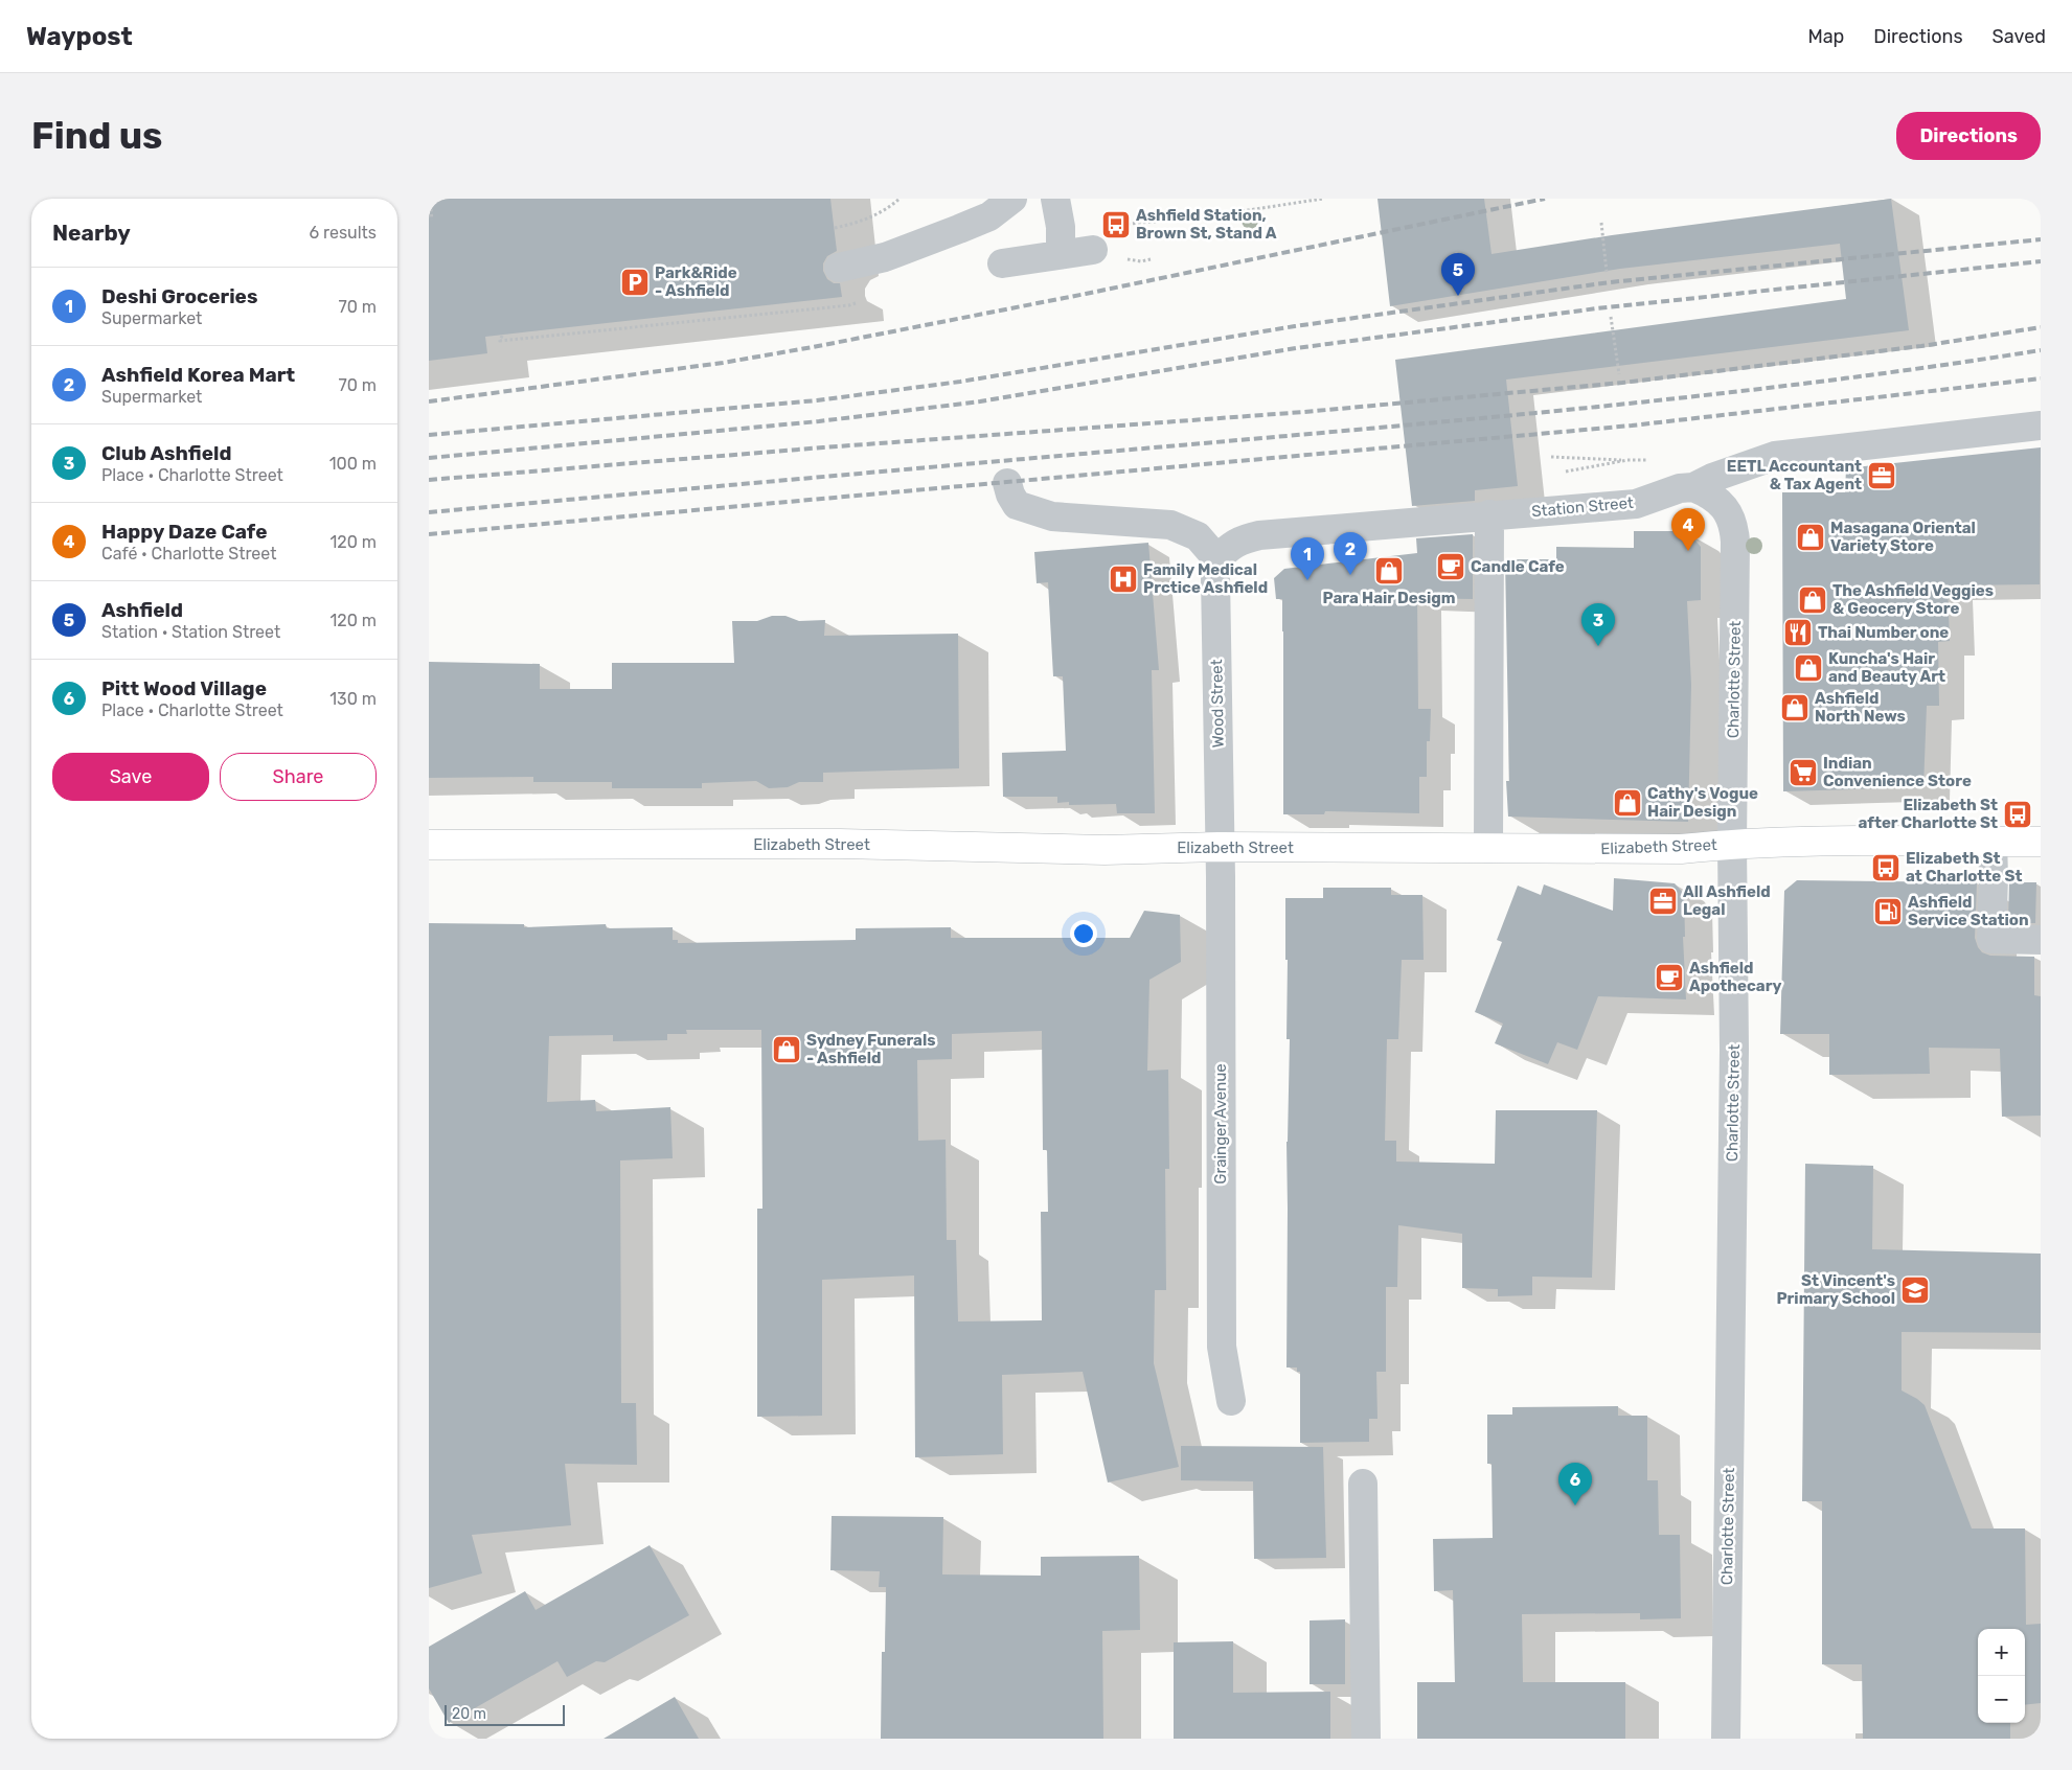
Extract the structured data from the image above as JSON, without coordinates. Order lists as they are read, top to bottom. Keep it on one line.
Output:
{"streets":{"main road":["Elizabeth Street"],"street":["Station Street","Charlotte Street","Wood Street","Grainger Avenue"]},"crossings":[["Station Street","Charlotte Street"],["Station Street","Wood Street"],["Charlotte Street","Elizabeth Street"],["Wood Street","Elizabeth Street"],["Wood Street","Grainger Avenue"],["Elizabeth Street","Grainger Avenue"]],"places":{"bus stop":["Ashfield Station, Brown St, Stand A","Elizabeth St after Charlotte St","Elizabeth St at Charlotte St"],"parking":["Park&Ride - Ashfield"],"office":["EETL Accountant & Tax Agent","All Ashfield Legal"],"shop":["Masagana Oriental Variety Store","Para Hair Desigm","The Ashfield Veggies & Geocery Store","Kuncha's Hair and Beauty Art","Ashfield North News","Cathy's Vogue Hair Design","Sydney Funerals - Ashfield"],"cafe":["Candle Cafe","Ashfield Apothecary"],"hospital":["Family Medical Prctice Ashfield"],"restaurant":["Thai Number one"],"supermarket":["Indian Convenience Store"],"fuel station":["Ashfield Service Station"],"school or university":["St Vincent's Primary School"]},"scale_bar":"20 m","page":{"header":"Waypost","nav":["Map","Directions","Saved"],"buttons":["Directions",["Save","Share"]],"title":"Find us","heading":["Nearby","6 results"],"pins":["5","4","2","1","3","6"],"list":[{"mark":"1","name":"Deshi Groceries","note":"Supermarket","value":"70 m"},{"mark":"2","name":"Ashfield Korea Mart","note":"Supermarket","value":"70 m"},{"mark":"3","name":"Club Ashfield","note":"Place · Charlotte Street","value":"100 m"},{"mark":"4","name":"Happy Daze Cafe","note":"Café · Charlotte Street","value":"120 m"},{"mark":"5","name":"Ashfield","note":"Station · Station Street","value":"120 m"},{"mark":"6","name":"Pitt Wood Village","note":"Place · Charlotte Street","value":"130 m"}],"map_buttons":["+","−"],"scale":"20 m"}}
